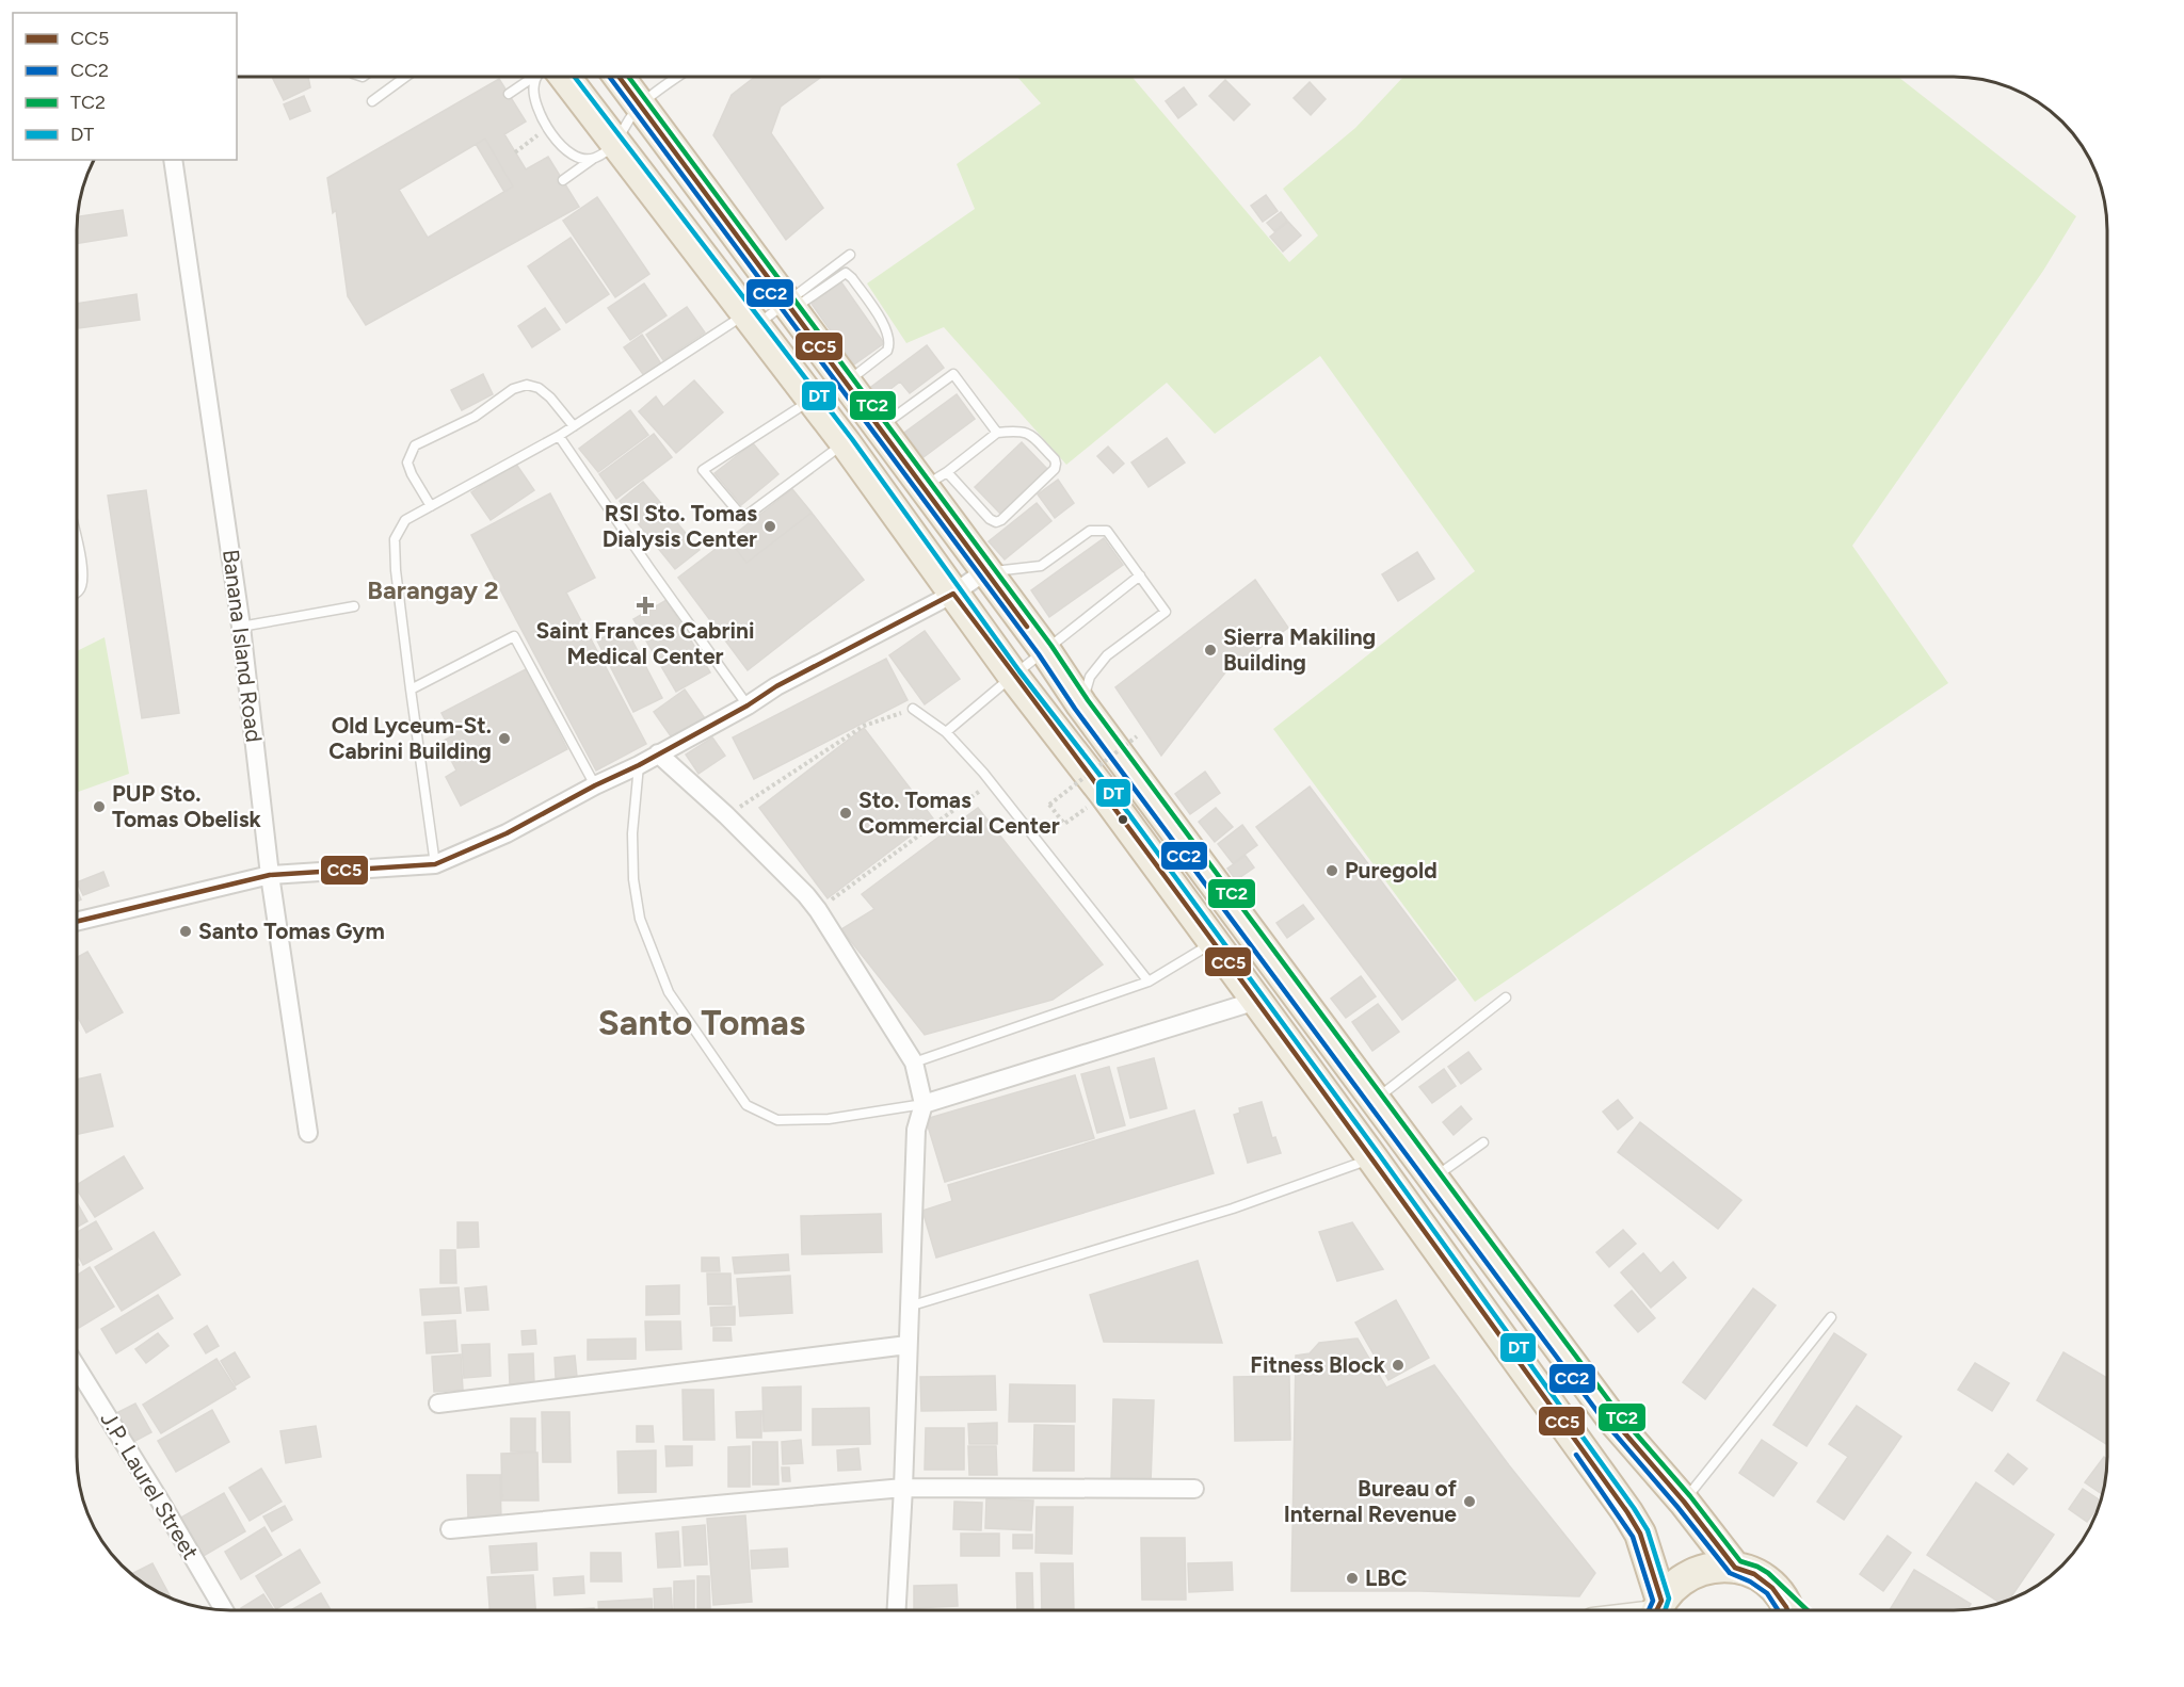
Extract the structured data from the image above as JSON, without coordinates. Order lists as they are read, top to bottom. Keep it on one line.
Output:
{"streets":{"street":["Banana Island Road","J.P. Laurel Street"]},"districts":["Barangay 2","Santo Tomas"],"places":{"other":["RSI Sto. Tomas Dialysis Center","Sierra Makiling Building","Old Lyceum-St. Cabrini Building","PUP Sto. Tomas Obelisk","Sto. Tomas Commercial Center","Puregold","Santo Tomas Gym","Fitness Block","Bureau of Internal Revenue","LBC"],"health":["Saint Frances Cabrini Medical Center"]},"lines":["transit line CC5","transit line CC2","transit line TC2","transit line DT"],"legend":["CC5","CC2","TC2","DT"]}
